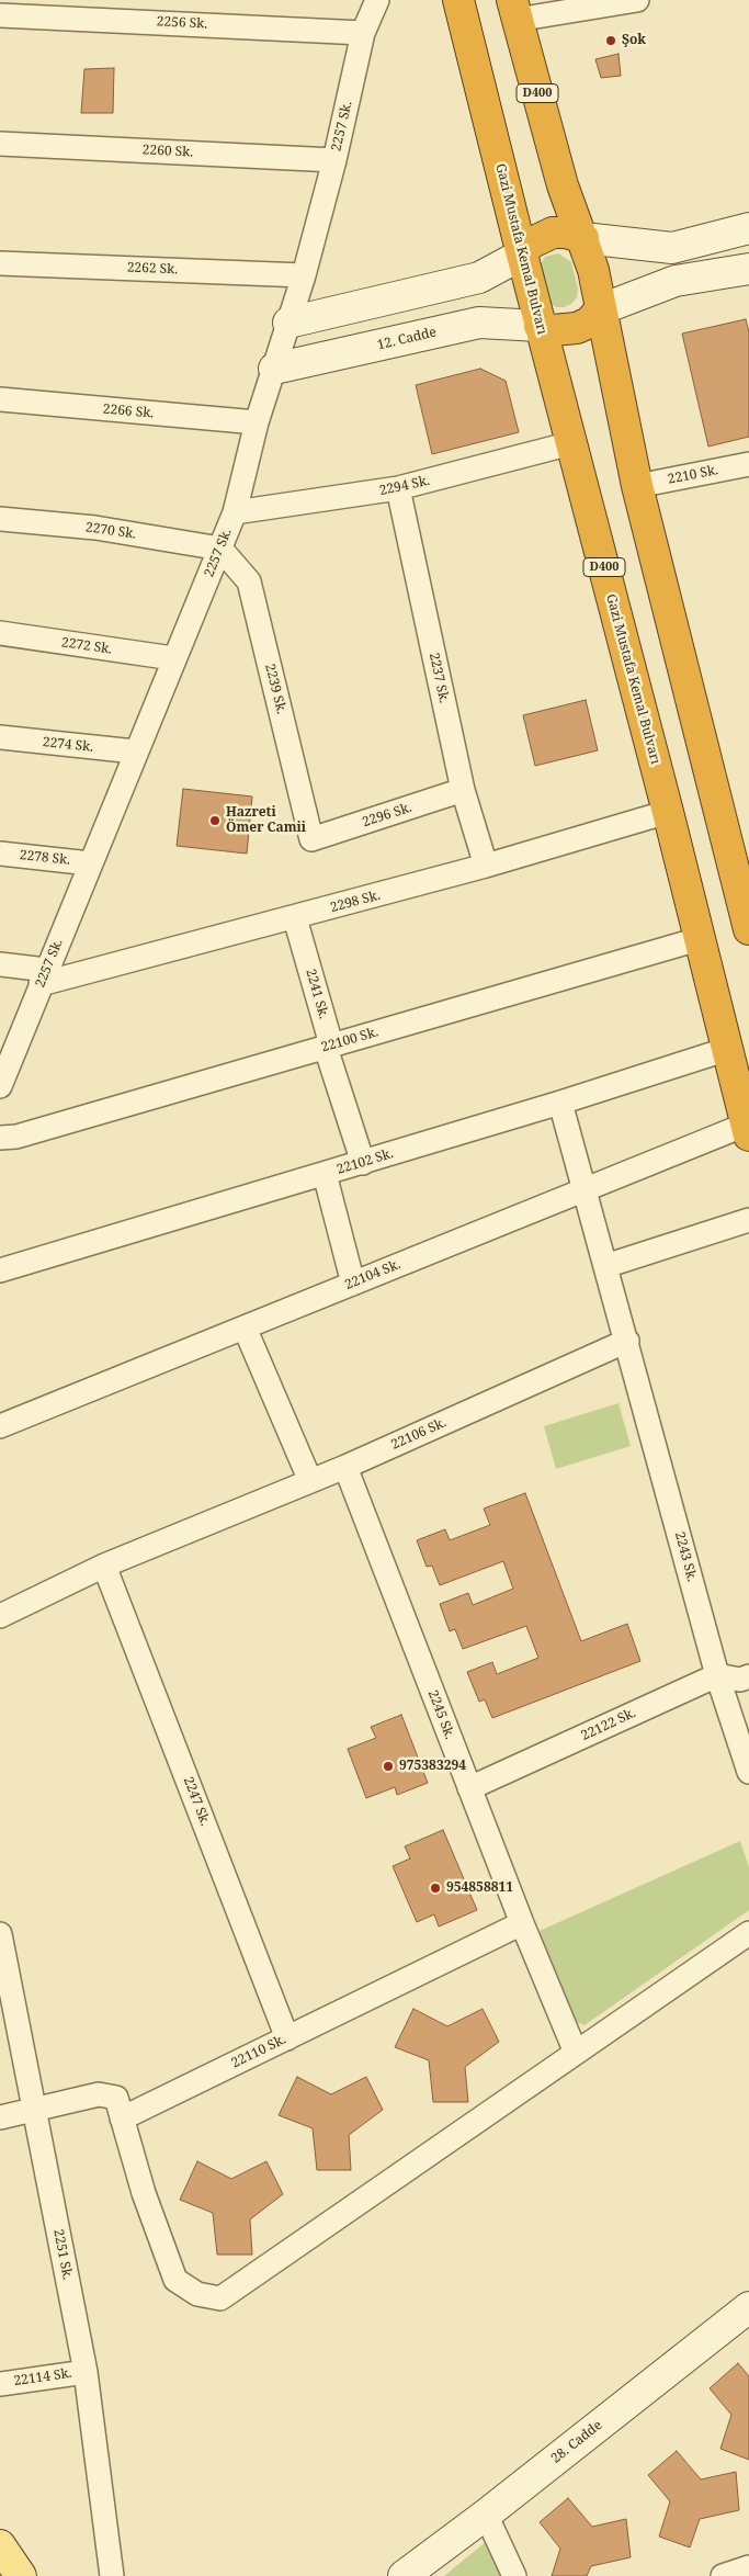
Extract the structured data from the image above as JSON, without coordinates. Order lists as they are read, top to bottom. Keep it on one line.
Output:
{"streets":{"highway":["D400","Gazi Mustafa Kemal Bulvarı"],"main road":["12. Cadde","28. Cadde"],"street":["2256 Sk.","2257 Sk.","2260 Sk.","2262 Sk.","2266 Sk.","2210 Sk.","2294 Sk.","2270 Sk.","2272 Sk.","2237 Sk.","2239 Sk.","2274 Sk.","2296 Sk.","2278 Sk.","2298 Sk.","2241 Sk.","22100 Sk.","22102 Sk.","22104 Sk.","22106 Sk.","2243 Sk.","2245 Sk.","22122 Sk.","2247 Sk.","22110 Sk.","2251 Sk.","22114 Sk."]},"crossings":[["2256 Sk.","2257 Sk."],["D400","Gazi Mustafa Kemal Bulvarı"],["D400","12. Cadde"],["D400","2210 Sk."],["2257 Sk.","2260 Sk."],["2257 Sk.","2262 Sk."],["2257 Sk.","12. Cadde"],["2257 Sk.","2266 Sk."],["2257 Sk.","2294 Sk."],["2257 Sk.","2270 Sk."],["2257 Sk.","2272 Sk."],["2257 Sk.","2239 Sk."],["2257 Sk.","2274 Sk."],["2257 Sk.","2278 Sk."],["2257 Sk.","2298 Sk."],["Gazi Mustafa Kemal Bulvarı","12. Cadde"],["Gazi Mustafa Kemal Bulvarı","2294 Sk."],["Gazi Mustafa Kemal Bulvarı","2298 Sk."],["Gazi Mustafa Kemal Bulvarı","22100 Sk."],["Gazi Mustafa Kemal Bulvarı","22102 Sk."],["Gazi Mustafa Kemal Bulvarı","22104 Sk."],["2294 Sk.","2237 Sk."],["2270 Sk.","2239 Sk."],["2237 Sk.","2296 Sk."],["2237 Sk.","2298 Sk."],["2239 Sk.","2296 Sk."],["2298 Sk.","2241 Sk."],["2241 Sk.","22100 Sk."],["2241 Sk.","22102 Sk."],["22106 Sk.","2243 Sk."],["22106 Sk.","2245 Sk."],["22106 Sk.","2247 Sk."],["2243 Sk.","22122 Sk."],["2245 Sk.","22122 Sk."],["2245 Sk.","22110 Sk."],["2247 Sk.","22110 Sk."],["2251 Sk.","22114 Sk."]],"places":["Şok","Hazreti Ömer Camii","975383294","954858811"]}
